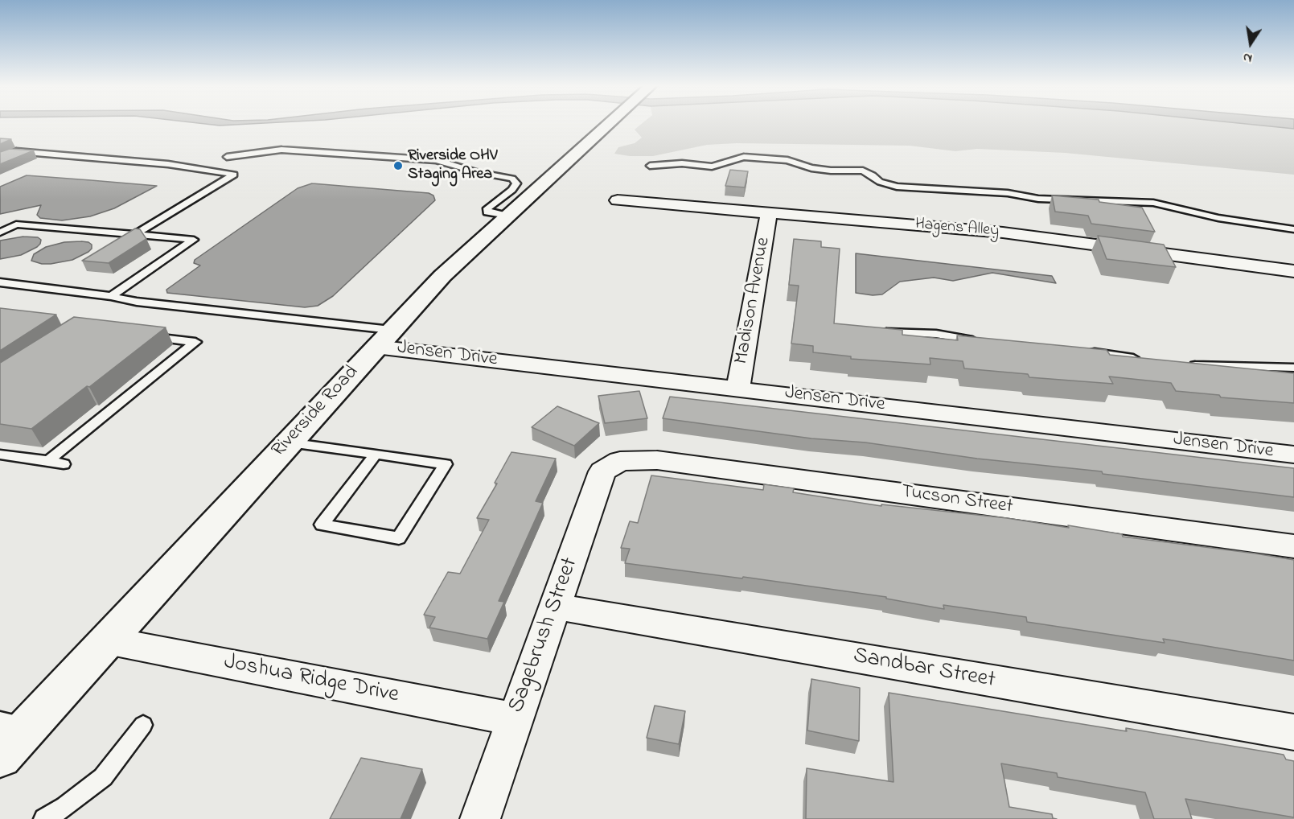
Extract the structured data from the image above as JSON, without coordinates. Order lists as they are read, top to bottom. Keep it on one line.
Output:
{"streets":{"main road":["Riverside Road"],"street":["Hagens Alley","Madison Avenue","Jensen Drive","Tucson Street","Sagebrush Street","Sandbar Street","Joshua Ridge Drive"]},"crossings":[["Hagens Alley","Madison Avenue"],["Madison Avenue","Jensen Drive"],["Jensen Drive","Riverside Road"],["Riverside Road","Joshua Ridge Drive"],["Tucson Street","Sagebrush Street"],["Sagebrush Street","Sandbar Street"],["Sagebrush Street","Joshua Ridge Drive"]],"places":["Riverside OHV Staging Area"],"north":"bottom"}
